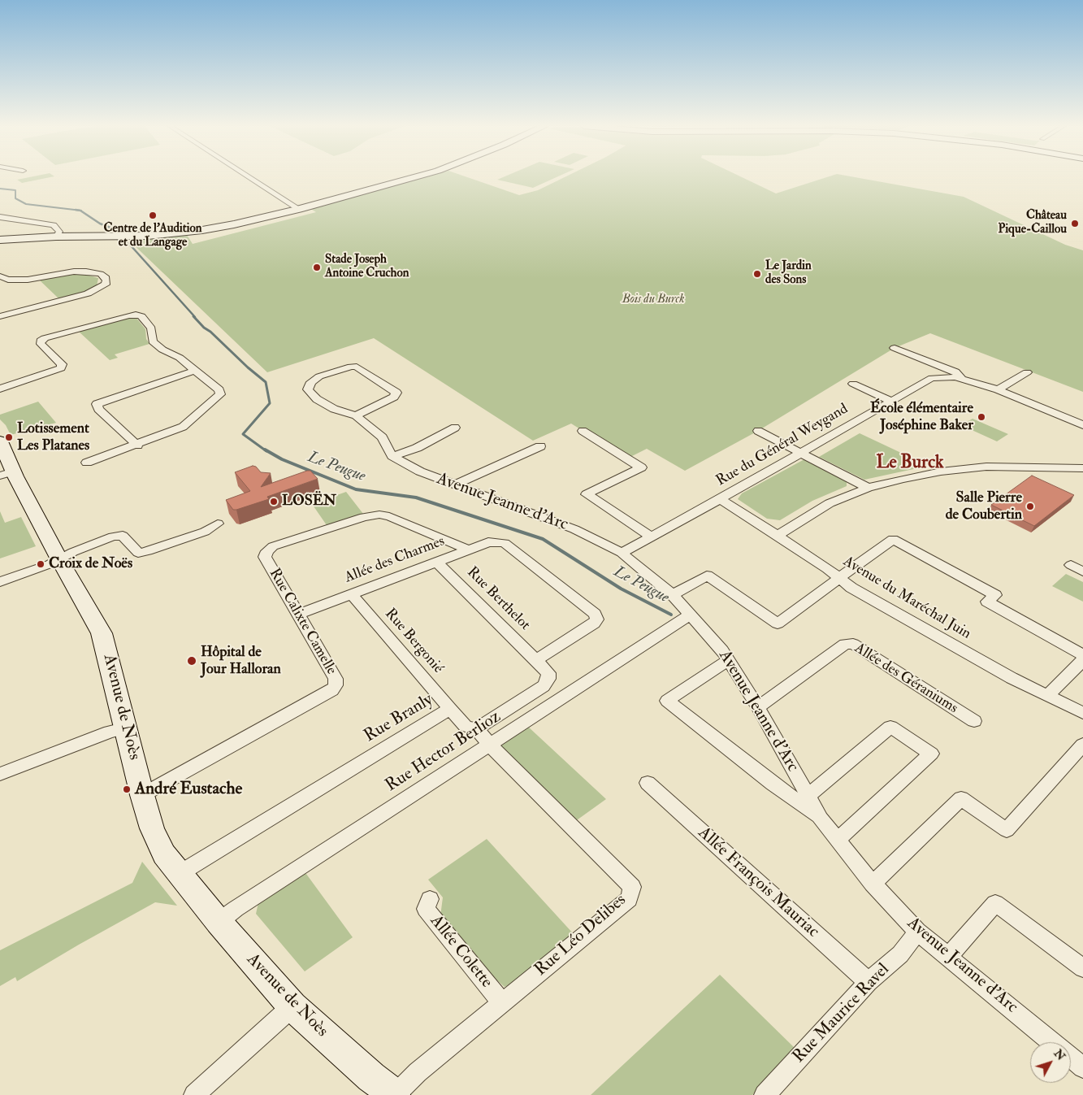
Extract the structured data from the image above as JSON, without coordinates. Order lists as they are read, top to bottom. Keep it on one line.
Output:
{"streets":{"main road":["Avenue de Noès"],"street":["Rue du Général Weygand","Avenue Jeanne d'Arc","Allée des Charmes","Avenue du Maréchal Juin","Rue Berthelot","Rue Calixte Camelle","Rue Bergonié","Allée des Géraniums","Rue Branly","Rue Hector Berlioz","Allée François Mauriac","Rue Léo Delibes","Allée Colette","Rue Maurice Ravel"]},"crossings":[["Rue du Général Weygand","Avenue Jeanne d'Arc"],["Rue du Général Weygand","Avenue du Maréchal Juin"],["Avenue Jeanne d'Arc","Allée des Géraniums"],["Avenue Jeanne d'Arc","Rue Hector Berlioz"],["Avenue Jeanne d'Arc","Rue Maurice Ravel"],["Allée des Charmes","Rue Berthelot"],["Allée des Charmes","Rue Calixte Camelle"],["Allée des Charmes","Rue Bergonié"],["Rue Calixte Camelle","Avenue de Noès"],["Rue Bergonié","Rue Branly"],["Avenue de Noès","Rue Branly"],["Avenue de Noès","Rue Hector Berlioz"],["Avenue de Noès","Rue Léo Delibes"],["Rue Branly","Rue Léo Delibes"],["Rue Hector Berlioz","Rue Léo Delibes"],["Allée François Mauriac","Rue Maurice Ravel"],["Rue Léo Delibes","Allée Colette"]],"districts":["Le Burck"],"water":["Le Peugue"],"parks":["Bois du Burck"],"places":["Centre de l'Audition et du Langage","Château Pique-Caillou","Stade Joseph Antoine Cruchon","Le Jardin des Sons","École élémentaire Joséphine Baker","Lotissement Les Platanes","LOSËN","Salle Pierre de Coubertin","Croix de Noës","Hôpital de Jour Halloran","André Eustache"],"north":"top right"}
